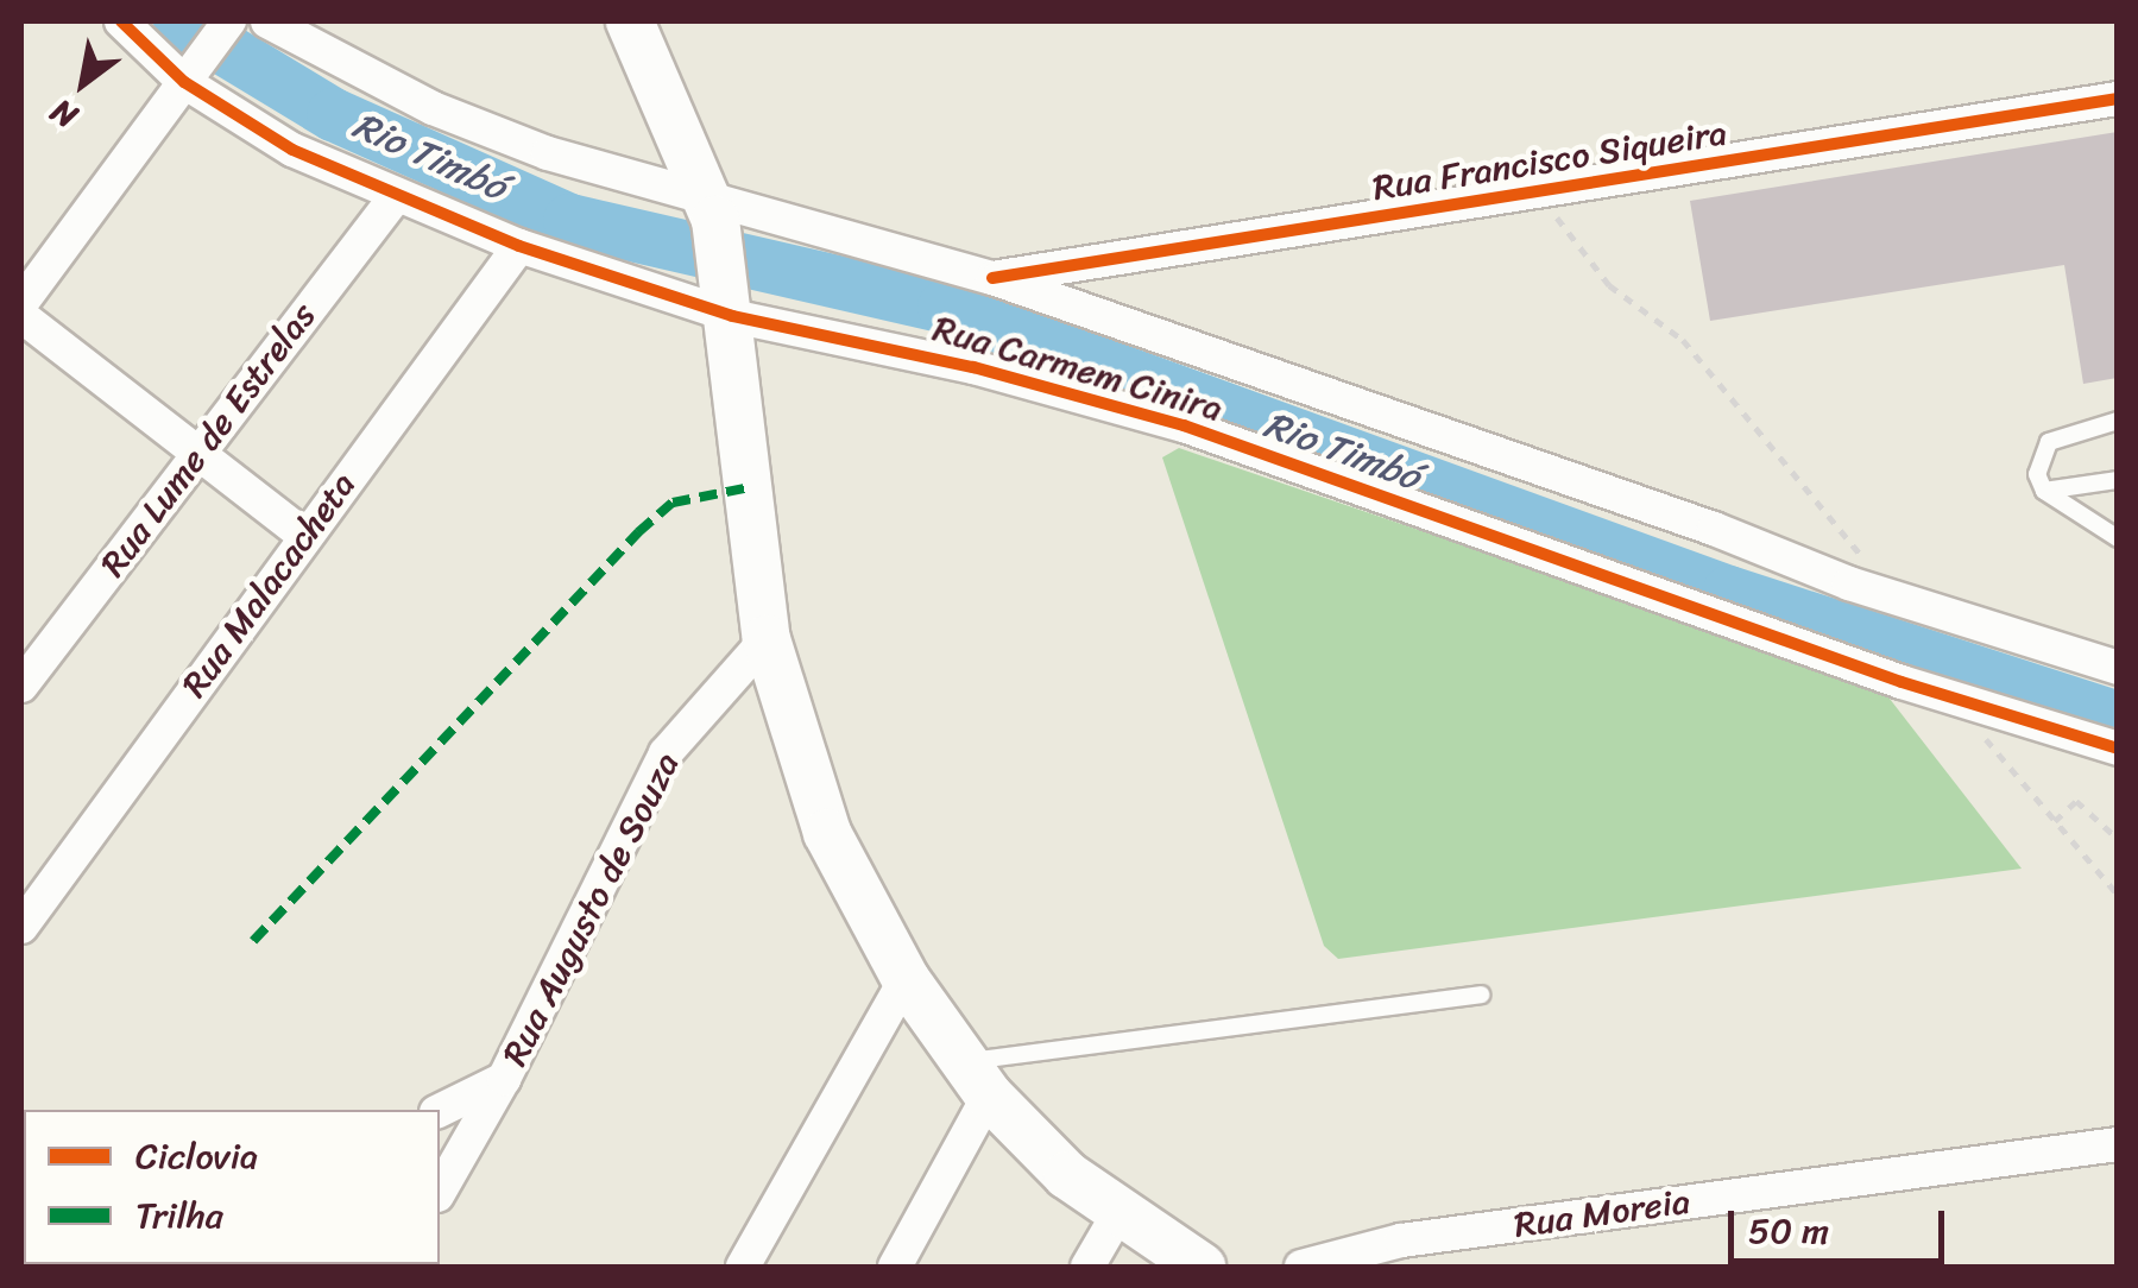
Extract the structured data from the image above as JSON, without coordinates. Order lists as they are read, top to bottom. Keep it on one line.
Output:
{"streets":{"street":["Rua Francisco Siqueira","Rua Carmem Cinira","Rua Lume de Estrelas","Rua Malacacheta","Rua Augusto de Souza","Rua Moreia"]},"crossings":[["Rua Francisco Siqueira","Rua Carmem Cinira"],["Rua Carmem Cinira","Rua Lume de Estrelas"],["Rua Carmem Cinira","Rua Malacacheta"]],"water":["Rio Timbó"],"legend":["Ciclovia","Trilha"],"scale_bar":"50 m","north":"bottom left"}
